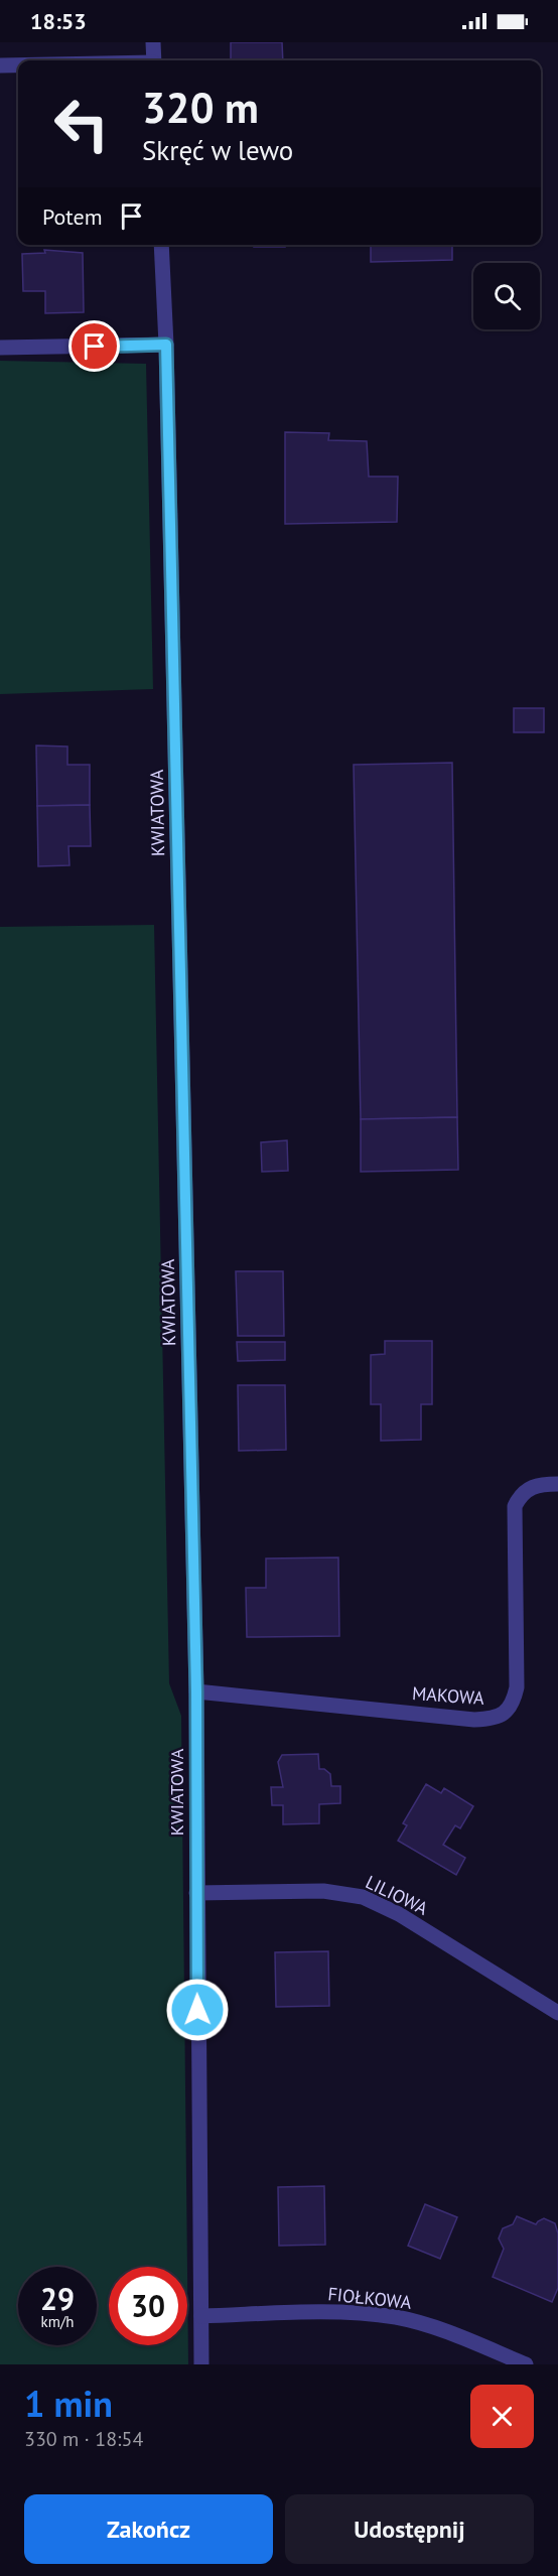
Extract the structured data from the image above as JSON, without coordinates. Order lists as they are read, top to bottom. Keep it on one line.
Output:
{"streets":{"street":["KWIATOWA","MAKOWA","LILIOWA","FIOŁKOWA"]},"crossings":[["KWIATOWA","MAKOWA"],["KWIATOWA","LILIOWA"],["KWIATOWA","FIOŁKOWA"]],"page":{"status":"18:53","turn":["320 m","Skręć w lewo"],"then":"Potem","speed":"29 km/h","limit":"30","heading":["1 min","330 m · 18:54"],"buttons":["Zakończ","Udostępnij"]}}
